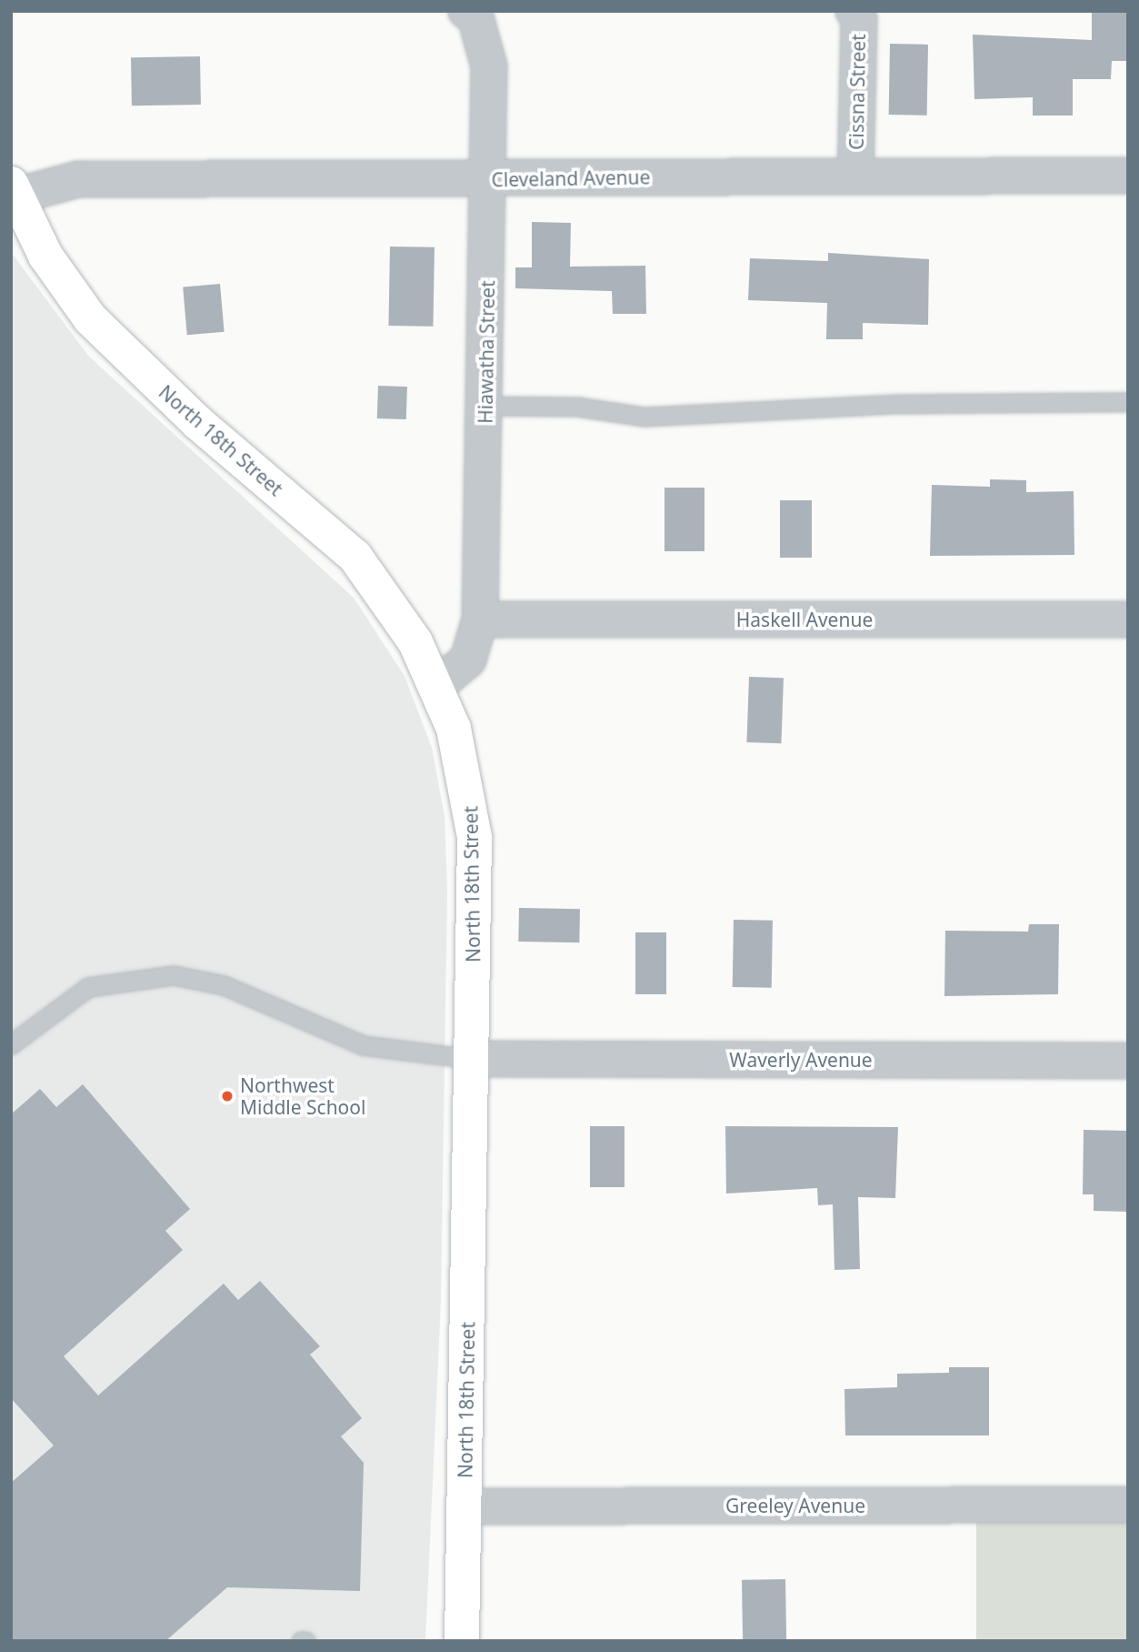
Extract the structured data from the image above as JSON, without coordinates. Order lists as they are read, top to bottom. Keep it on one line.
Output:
{"streets":{"main road":["North 18th Street"],"street":["Cissna Street","Cleveland Avenue","Hiawatha Street","Haskell Avenue","Waverly Avenue","Greeley Avenue"]},"crossings":[["Cissna Street","Cleveland Avenue"],["Cleveland Avenue","Hiawatha Street"],["Cleveland Avenue","North 18th Street"],["Hiawatha Street","North 18th Street"],["Hiawatha Street","Haskell Avenue"],["North 18th Street","Waverly Avenue"],["North 18th Street","Greeley Avenue"]],"places":["Northwest Middle School"]}
